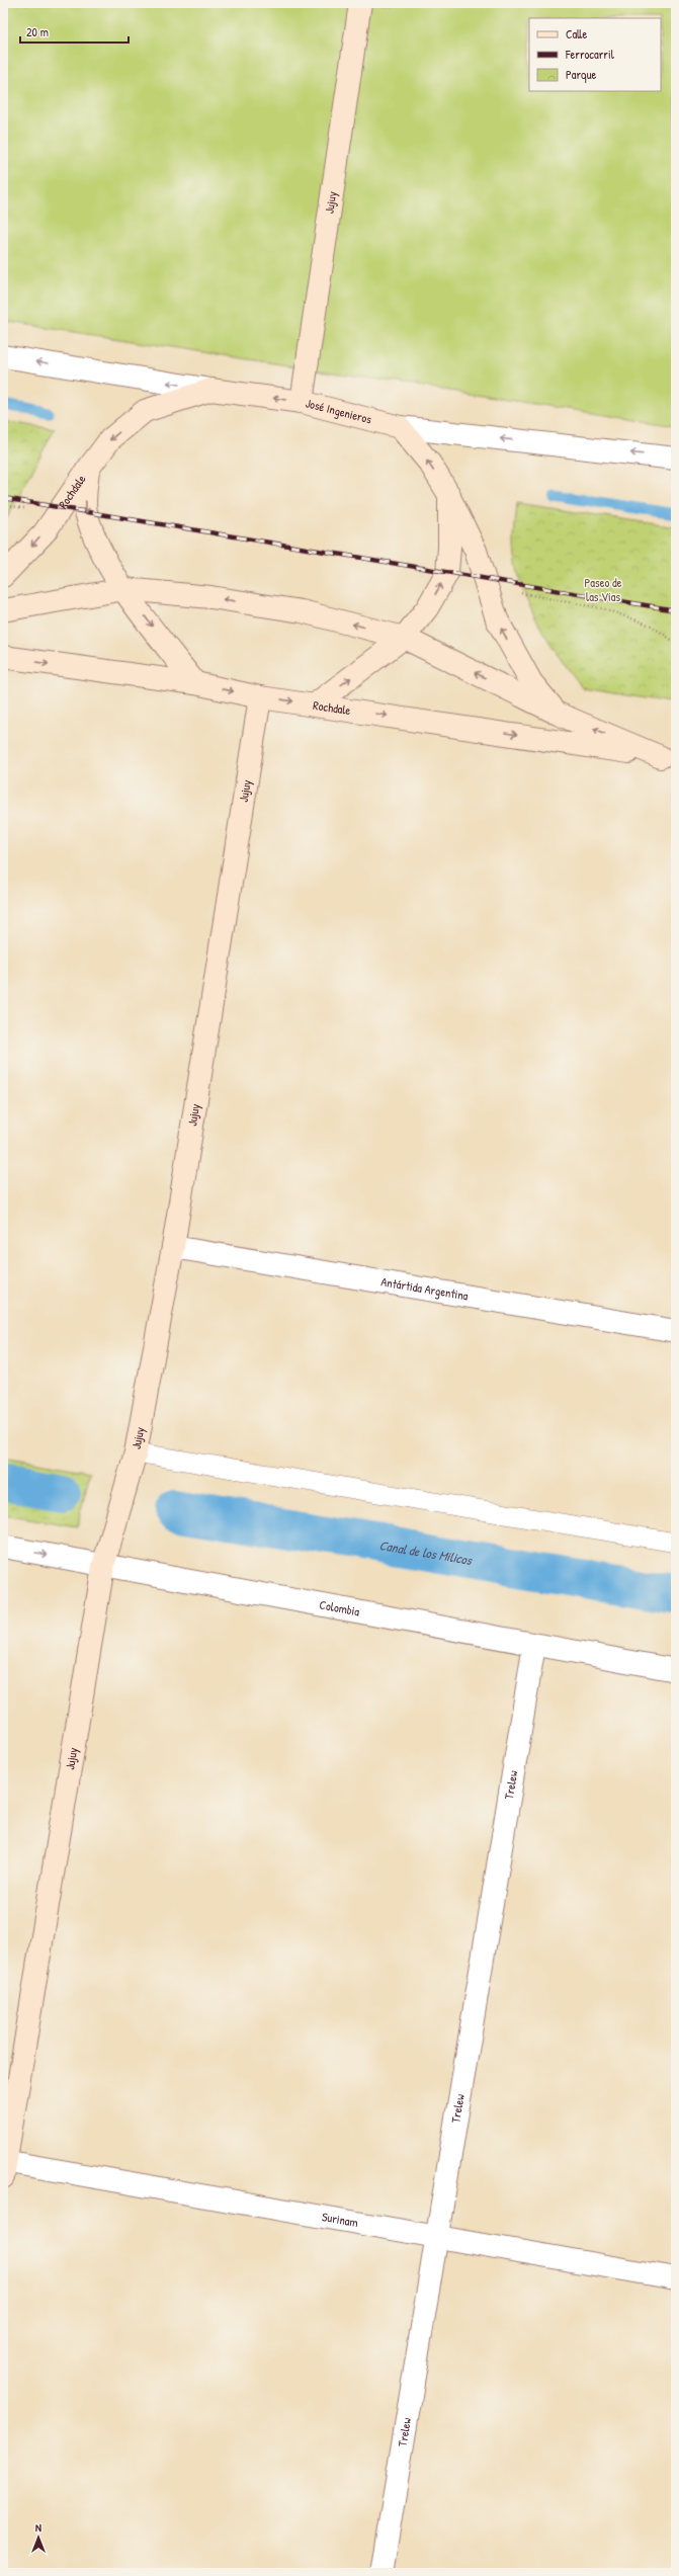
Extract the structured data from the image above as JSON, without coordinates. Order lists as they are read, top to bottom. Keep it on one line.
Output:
{"streets":{"main road":["Jujuy","José Ingenieros","Rochdale"],"street":["Antártida Argentina","Colombia","Trelew","Surinam"]},"crossings":[["Jujuy","José Ingenieros"],["Jujuy","Rochdale"],["Jujuy","Antártida Argentina"],["Jujuy","Colombia"],["Jujuy","Surinam"],["José Ingenieros","Rochdale"],["Colombia","Trelew"],["Trelew","Surinam"]],"one_way":["José Ingenieros"],"water":["Canal de los Milicos"],"parks":["Paseo de las Vías"],"legend":["Calle","Ferrocarril","Parque"],"scale_bar":"20 m","north":"top"}
